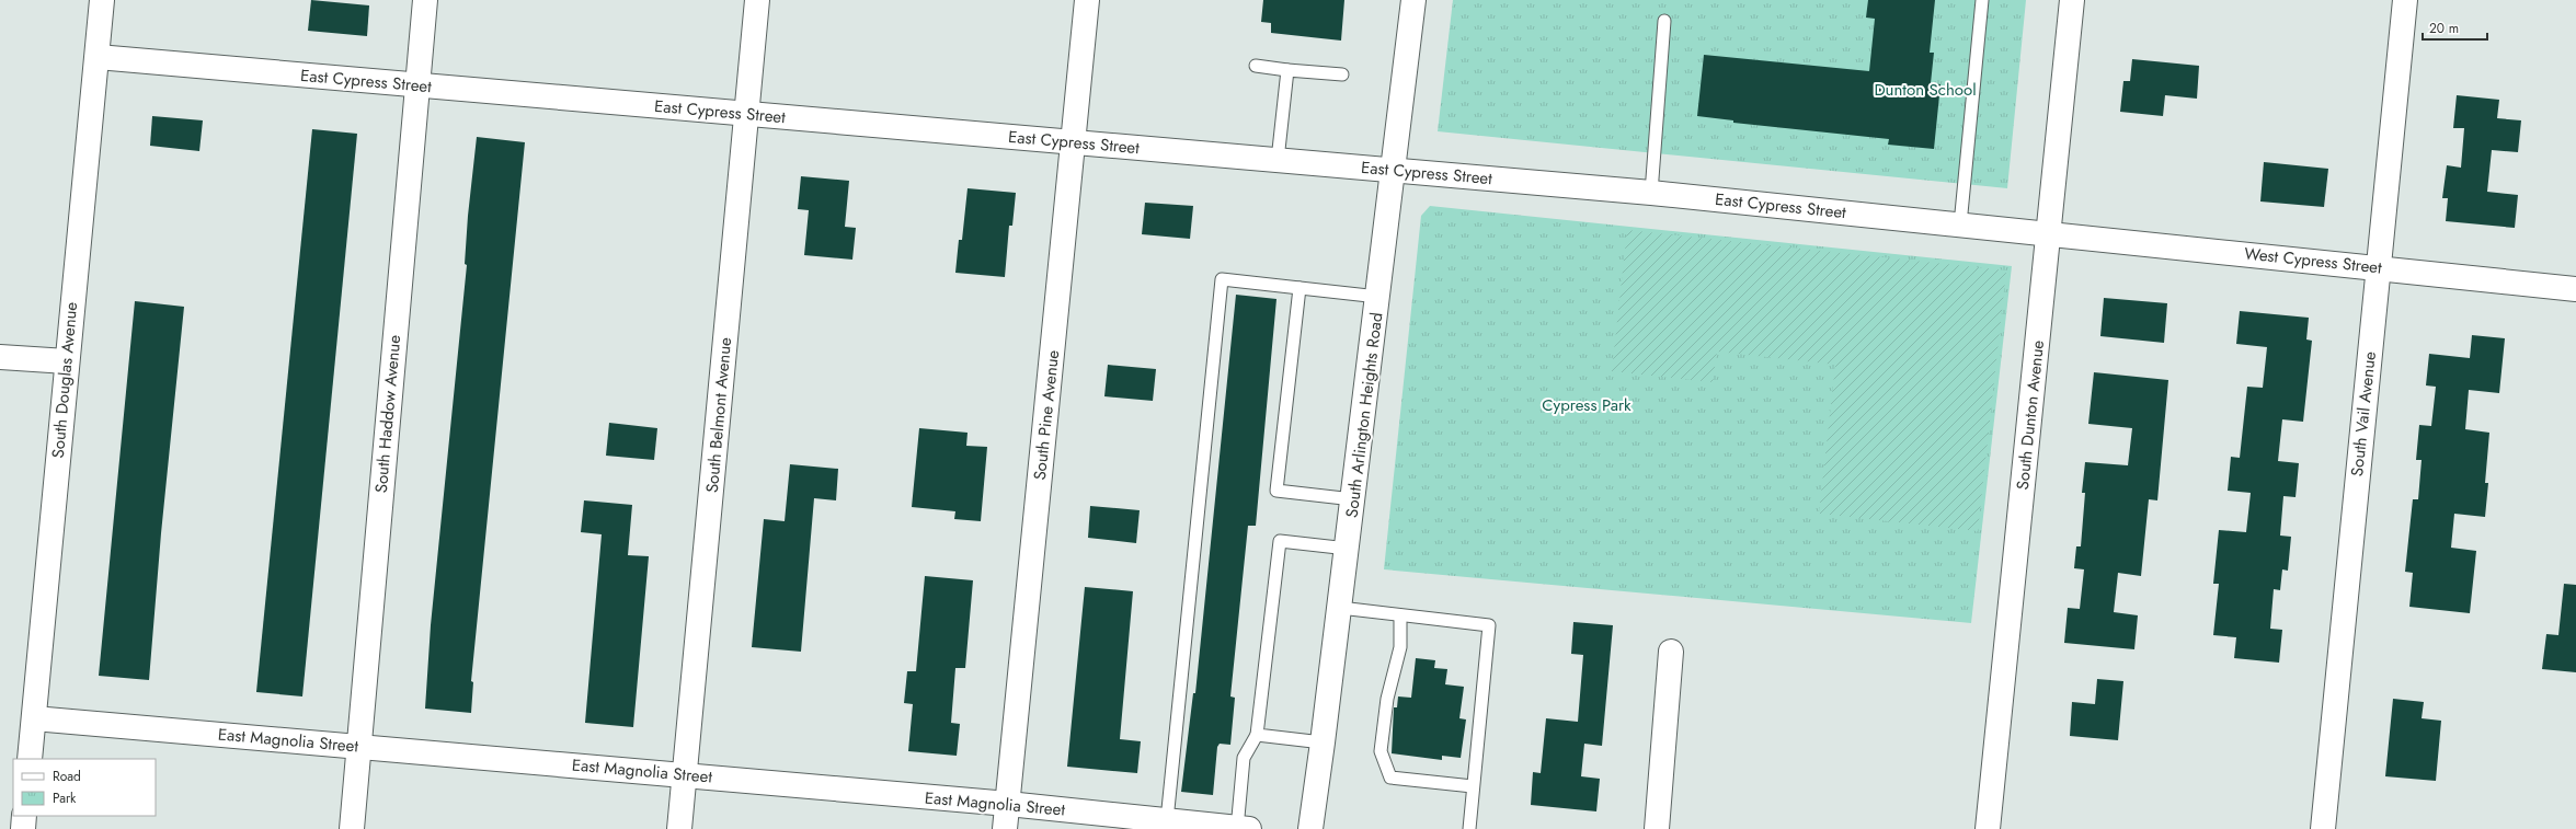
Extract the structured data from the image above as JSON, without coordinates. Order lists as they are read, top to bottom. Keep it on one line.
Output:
{"streets":{"street":["East Cypress Street","West Cypress Street","South Douglas Avenue","South Haddow Avenue","South Vail Avenue","South Belmont Avenue","South Pine Avenue","South Arlington Heights Road","South Dunton Avenue","East Magnolia Street"]},"crossings":[["East Cypress Street","West Cypress Street"],["East Cypress Street","South Douglas Avenue"],["East Cypress Street","South Haddow Avenue"],["East Cypress Street","South Belmont Avenue"],["East Cypress Street","South Pine Avenue"],["East Cypress Street","South Arlington Heights Road"],["East Cypress Street","South Dunton Avenue"],["West Cypress Street","South Vail Avenue"],["West Cypress Street","South Dunton Avenue"],["South Douglas Avenue","East Magnolia Street"],["South Haddow Avenue","East Magnolia Street"],["South Belmont Avenue","East Magnolia Street"],["South Pine Avenue","East Magnolia Street"]],"parks":["Dunton School","Cypress Park"],"legend":["Road","Park"],"scale_bar":"20 m"}
